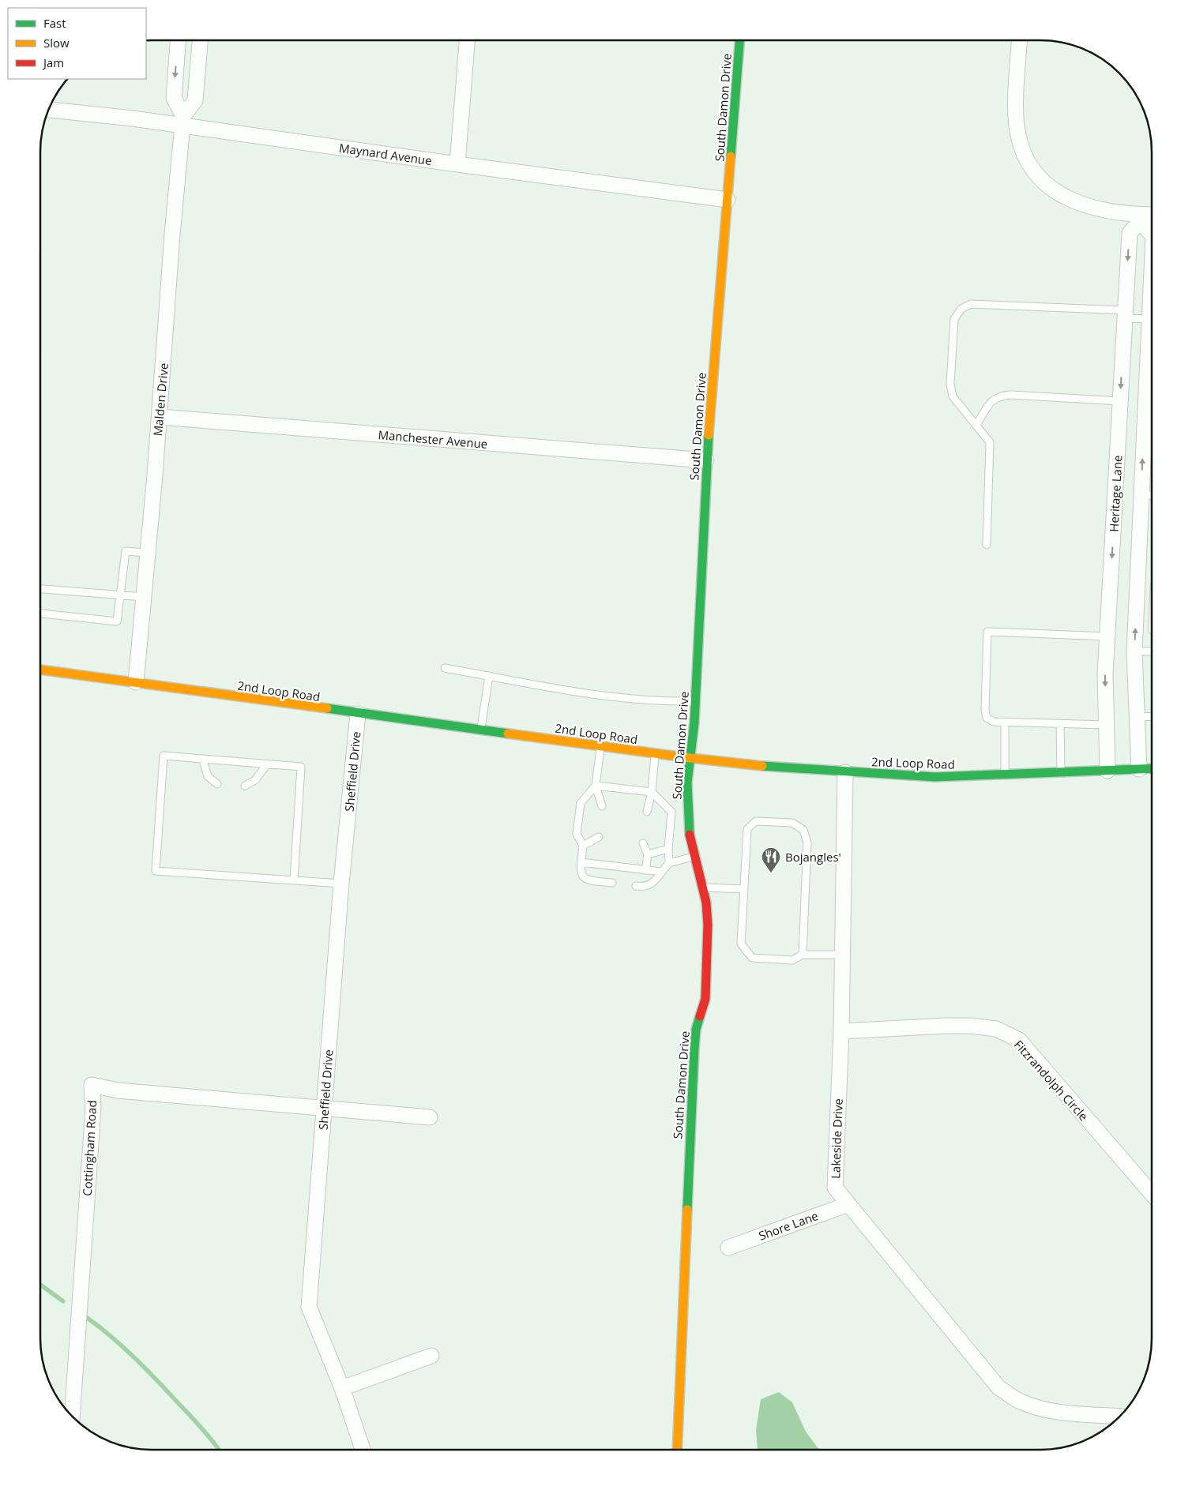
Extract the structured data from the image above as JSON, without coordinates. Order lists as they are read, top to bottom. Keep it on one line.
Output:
{"streets":{"street":["South Damon Drive","Maynard Avenue","Malden Drive","Manchester Avenue","Heritage Lane","2nd Loop Road","Sheffield Drive","Fitzrandolph Circle","Lakeside Drive","Cottingham Road","Shore Lane"]},"crossings":[["South Damon Drive","Maynard Avenue"],["South Damon Drive","Manchester Avenue"],["South Damon Drive","2nd Loop Road"],["Maynard Avenue","Malden Drive"],["Malden Drive","Manchester Avenue"],["Malden Drive","2nd Loop Road"],["Heritage Lane","2nd Loop Road"],["2nd Loop Road","Sheffield Drive"],["2nd Loop Road","Lakeside Drive"],["Sheffield Drive","Cottingham Road"],["Fitzrandolph Circle","Lakeside Drive"],["Lakeside Drive","Shore Lane"]],"places":{"restaurant":["Bojangles'"]},"legend":["Fast","Slow","Jam"]}
